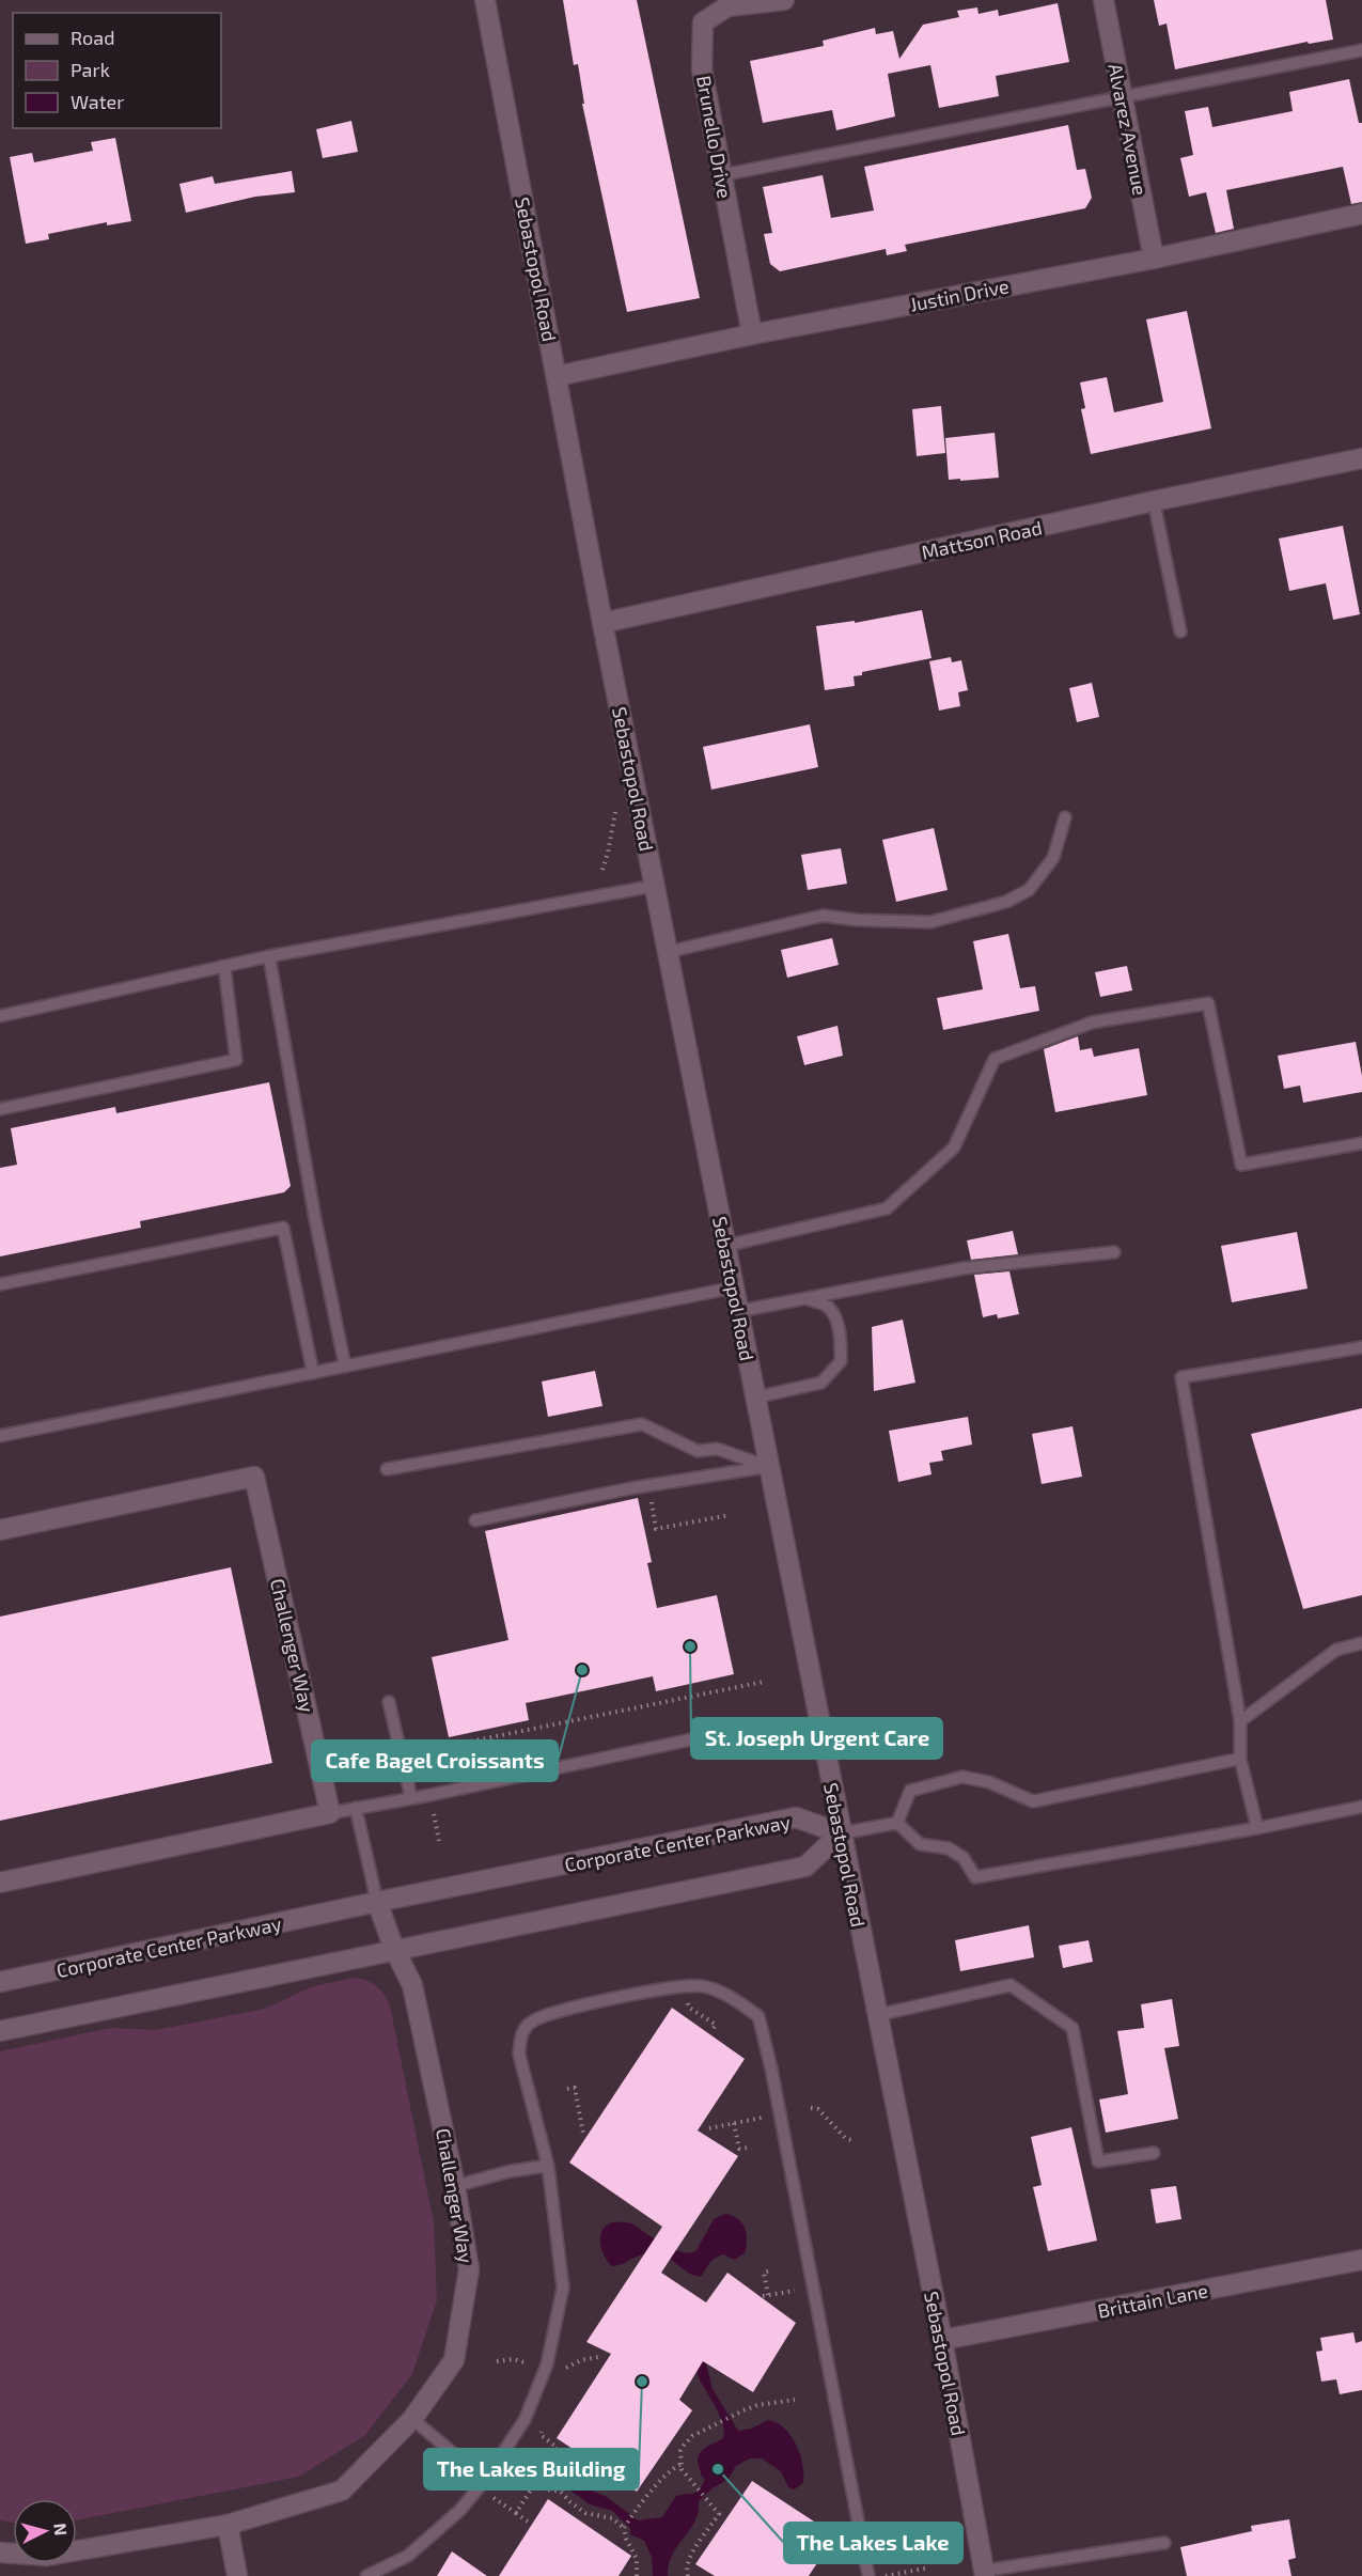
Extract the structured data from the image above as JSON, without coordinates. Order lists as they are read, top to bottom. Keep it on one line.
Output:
{"streets":{"street":["Alvarez Avenue","Brunello Drive","Sebastopol Road","Justin Drive","Mattson Road","Challenger Way","Corporate Center Parkway","Brittain Lane"]},"crossings":[["Alvarez Avenue","Justin Drive"],["Brunello Drive","Justin Drive"],["Sebastopol Road","Justin Drive"],["Sebastopol Road","Mattson Road"],["Sebastopol Road","Corporate Center Parkway"],["Sebastopol Road","Brittain Lane"],["Challenger Way","Corporate Center Parkway"]],"places":["St. Joseph Urgent Care","Cafe Bagel Croissants","The Lakes Building","The Lakes Lake"],"legend":["Road","Park","Water"],"north":"right"}
